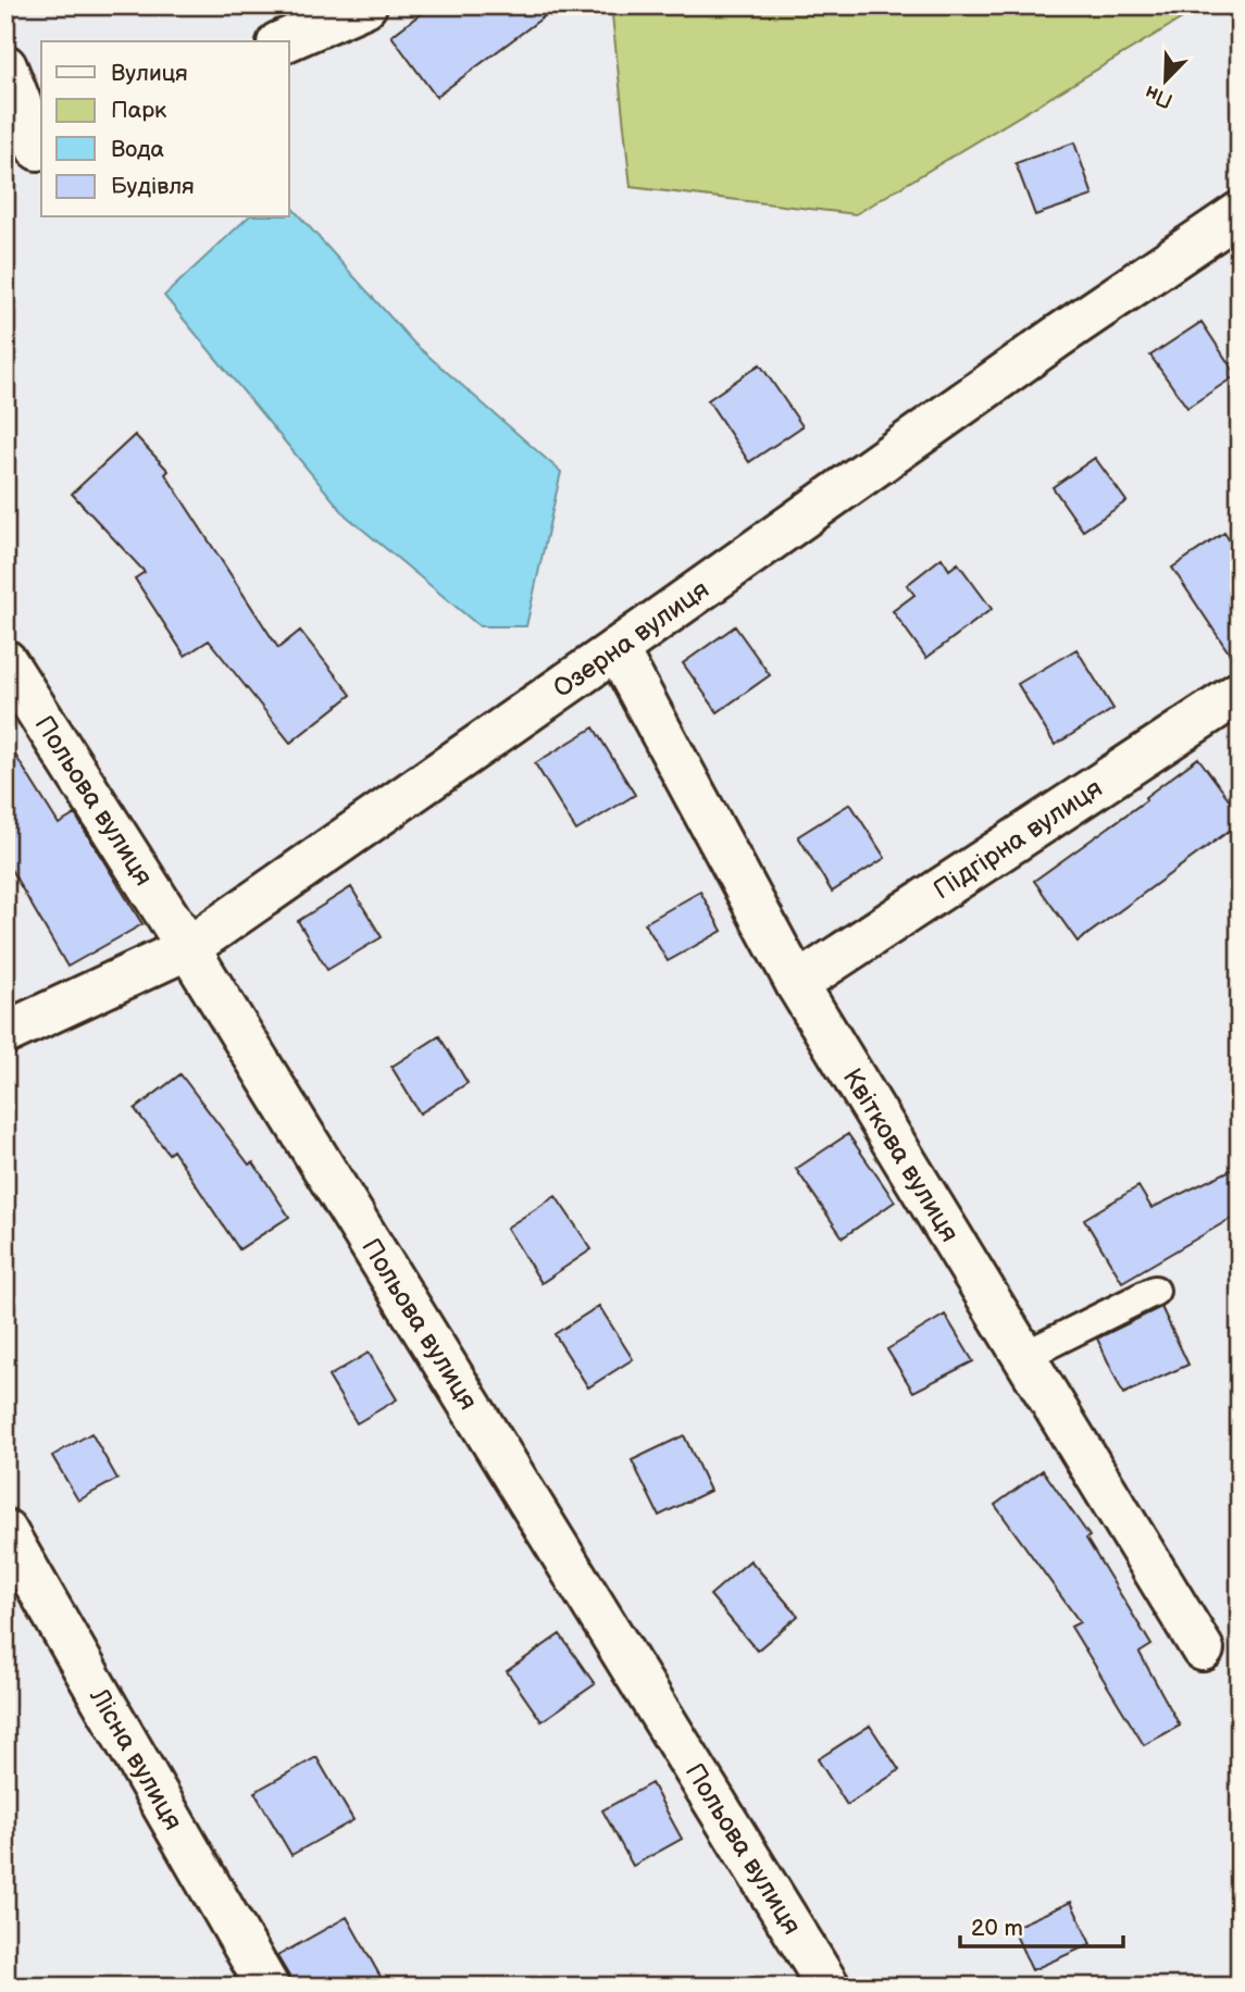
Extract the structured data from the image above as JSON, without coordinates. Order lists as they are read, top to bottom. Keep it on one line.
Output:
{"streets":{"street":["Озерна вулиця","Польова вулиця","Підгірна вулиця","Квіткова вулиця","Лісна вулиця"]},"crossings":[["Озерна вулиця","Польова вулиця"],["Озерна вулиця","Квіткова вулиця"],["Підгірна вулиця","Квіткова вулиця"]],"legend":["Вулиця","Парк","Вода","Будівля"],"scale_bar":"20 m","north":"bottom left"}
